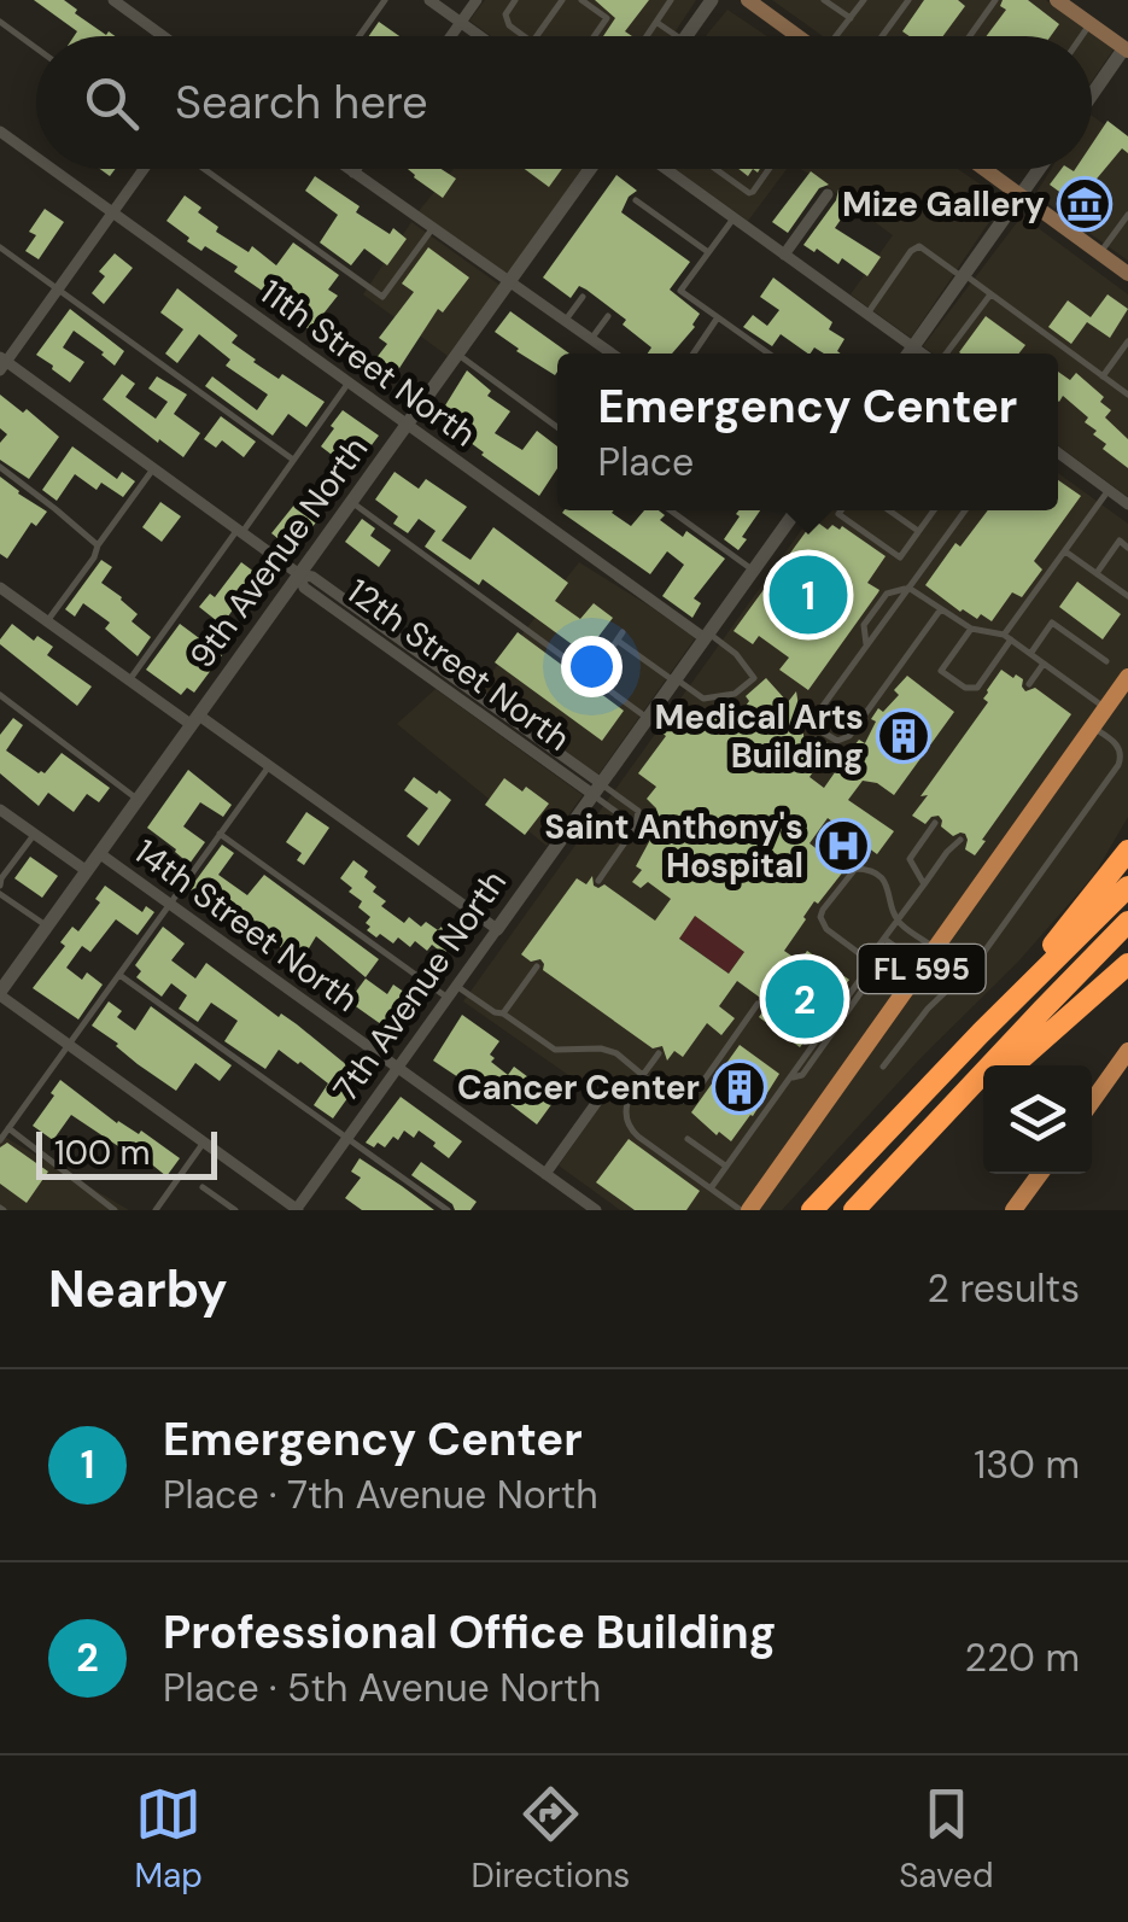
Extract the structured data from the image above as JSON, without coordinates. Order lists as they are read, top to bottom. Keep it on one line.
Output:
{"streets":{"main road":["FL 595"],"street":["11th Street North","9th Avenue North","12th Street North","14th Street North","7th Avenue North"]},"crossings":[["11th Street North","9th Avenue North"],["11th Street North","7th Avenue North"],["9th Avenue North","12th Street North"],["9th Avenue North","14th Street North"],["12th Street North","7th Avenue North"],["14th Street North","7th Avenue North"]],"places":{"museum":["Mize Gallery"],"building":["Medical Arts Building","Cancer Center"],"hospital":["Saint Anthony's Hospital"]},"scale_bar":"100 m","page":{"search":"Search here","popup":["Emergency Center","Place"],"pins":["1","2"],"scale":"100 m","heading":["Nearby","2 results"],"list":[{"mark":"1","name":"Emergency Center","note":"Place · 7th Avenue North","value":"130 m"},{"mark":"2","name":"Professional Office Building","note":"Place · 5th Avenue North","value":"220 m"}],"nav":["Map","Directions","Saved"]}}
